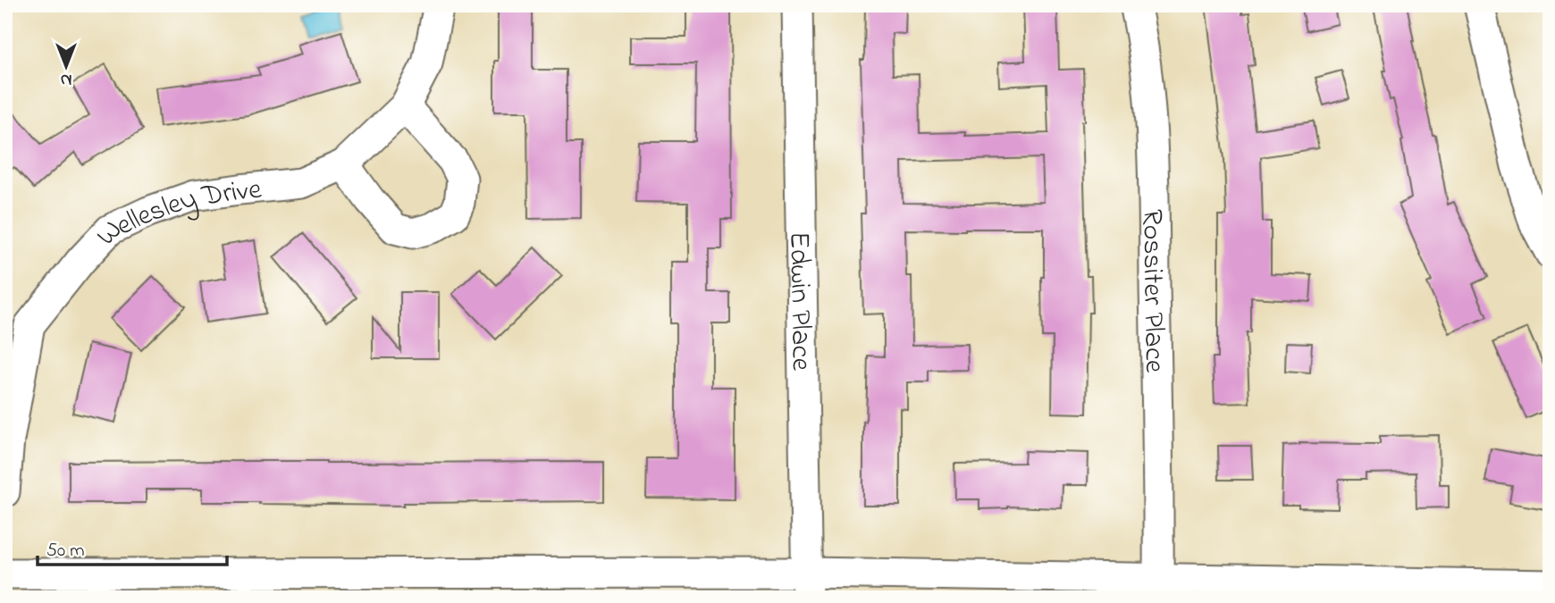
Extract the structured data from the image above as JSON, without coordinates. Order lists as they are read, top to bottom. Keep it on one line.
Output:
{"streets":{"street":["Wellesley Drive","Rossiter Place","Edwin Place"]},"scale_bar":"50 m","north":"bottom"}
